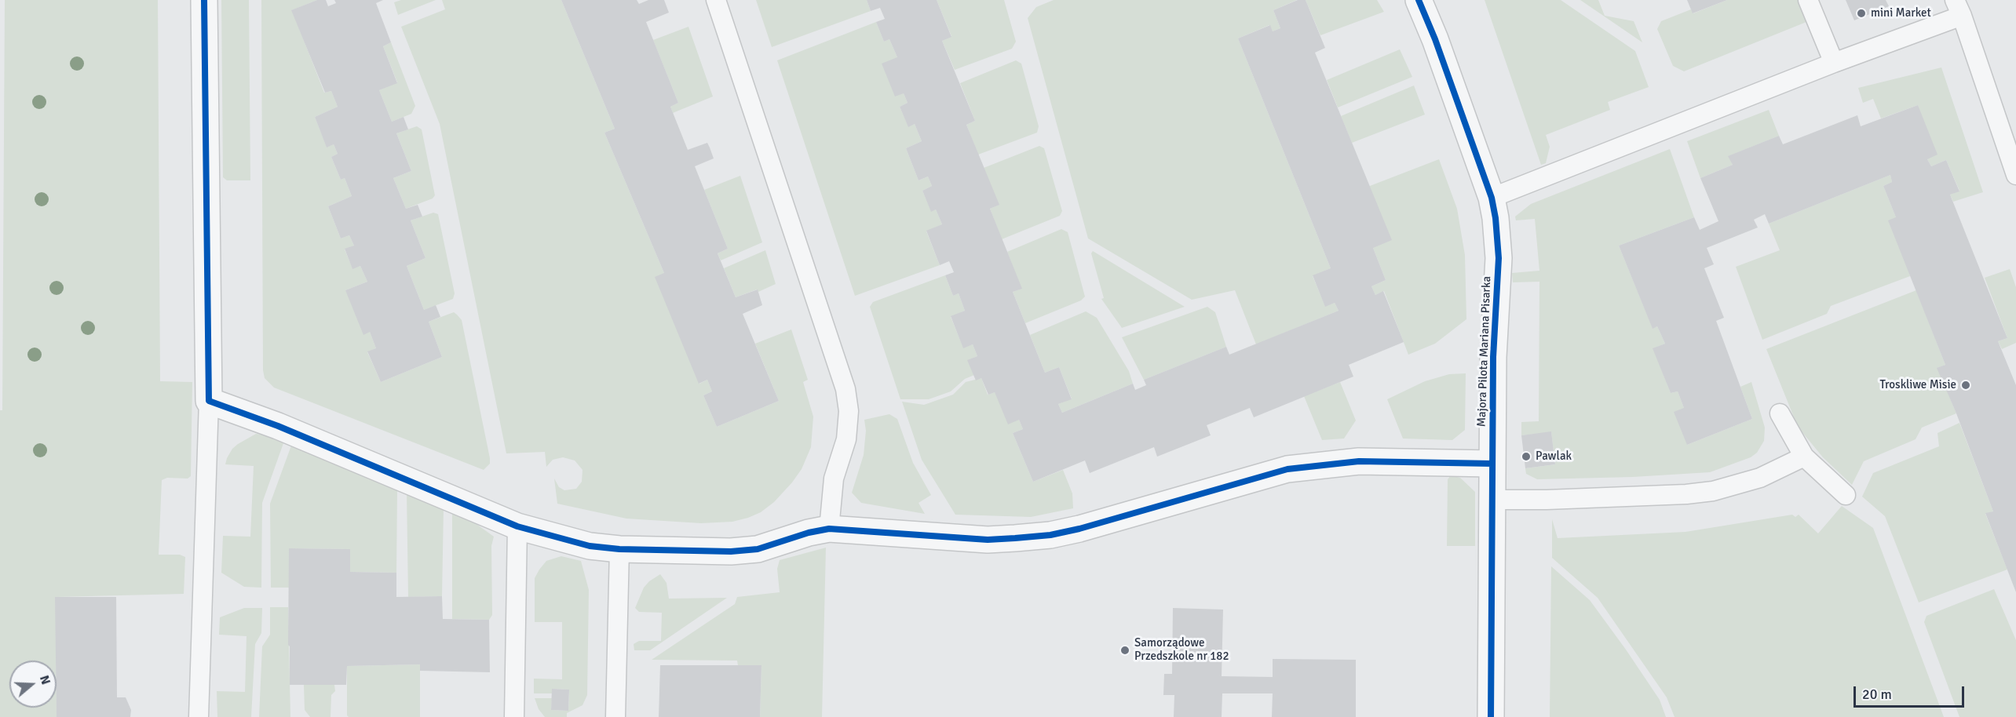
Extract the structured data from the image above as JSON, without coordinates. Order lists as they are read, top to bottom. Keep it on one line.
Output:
{"streets":{"street":["Majora Pilota Mariana Pisarka"]},"places":["mini Market","Troskliwe Misie","Pawlak","Samorządowe Przedszkole nr 182"],"scale_bar":"20 m","north":"right"}
